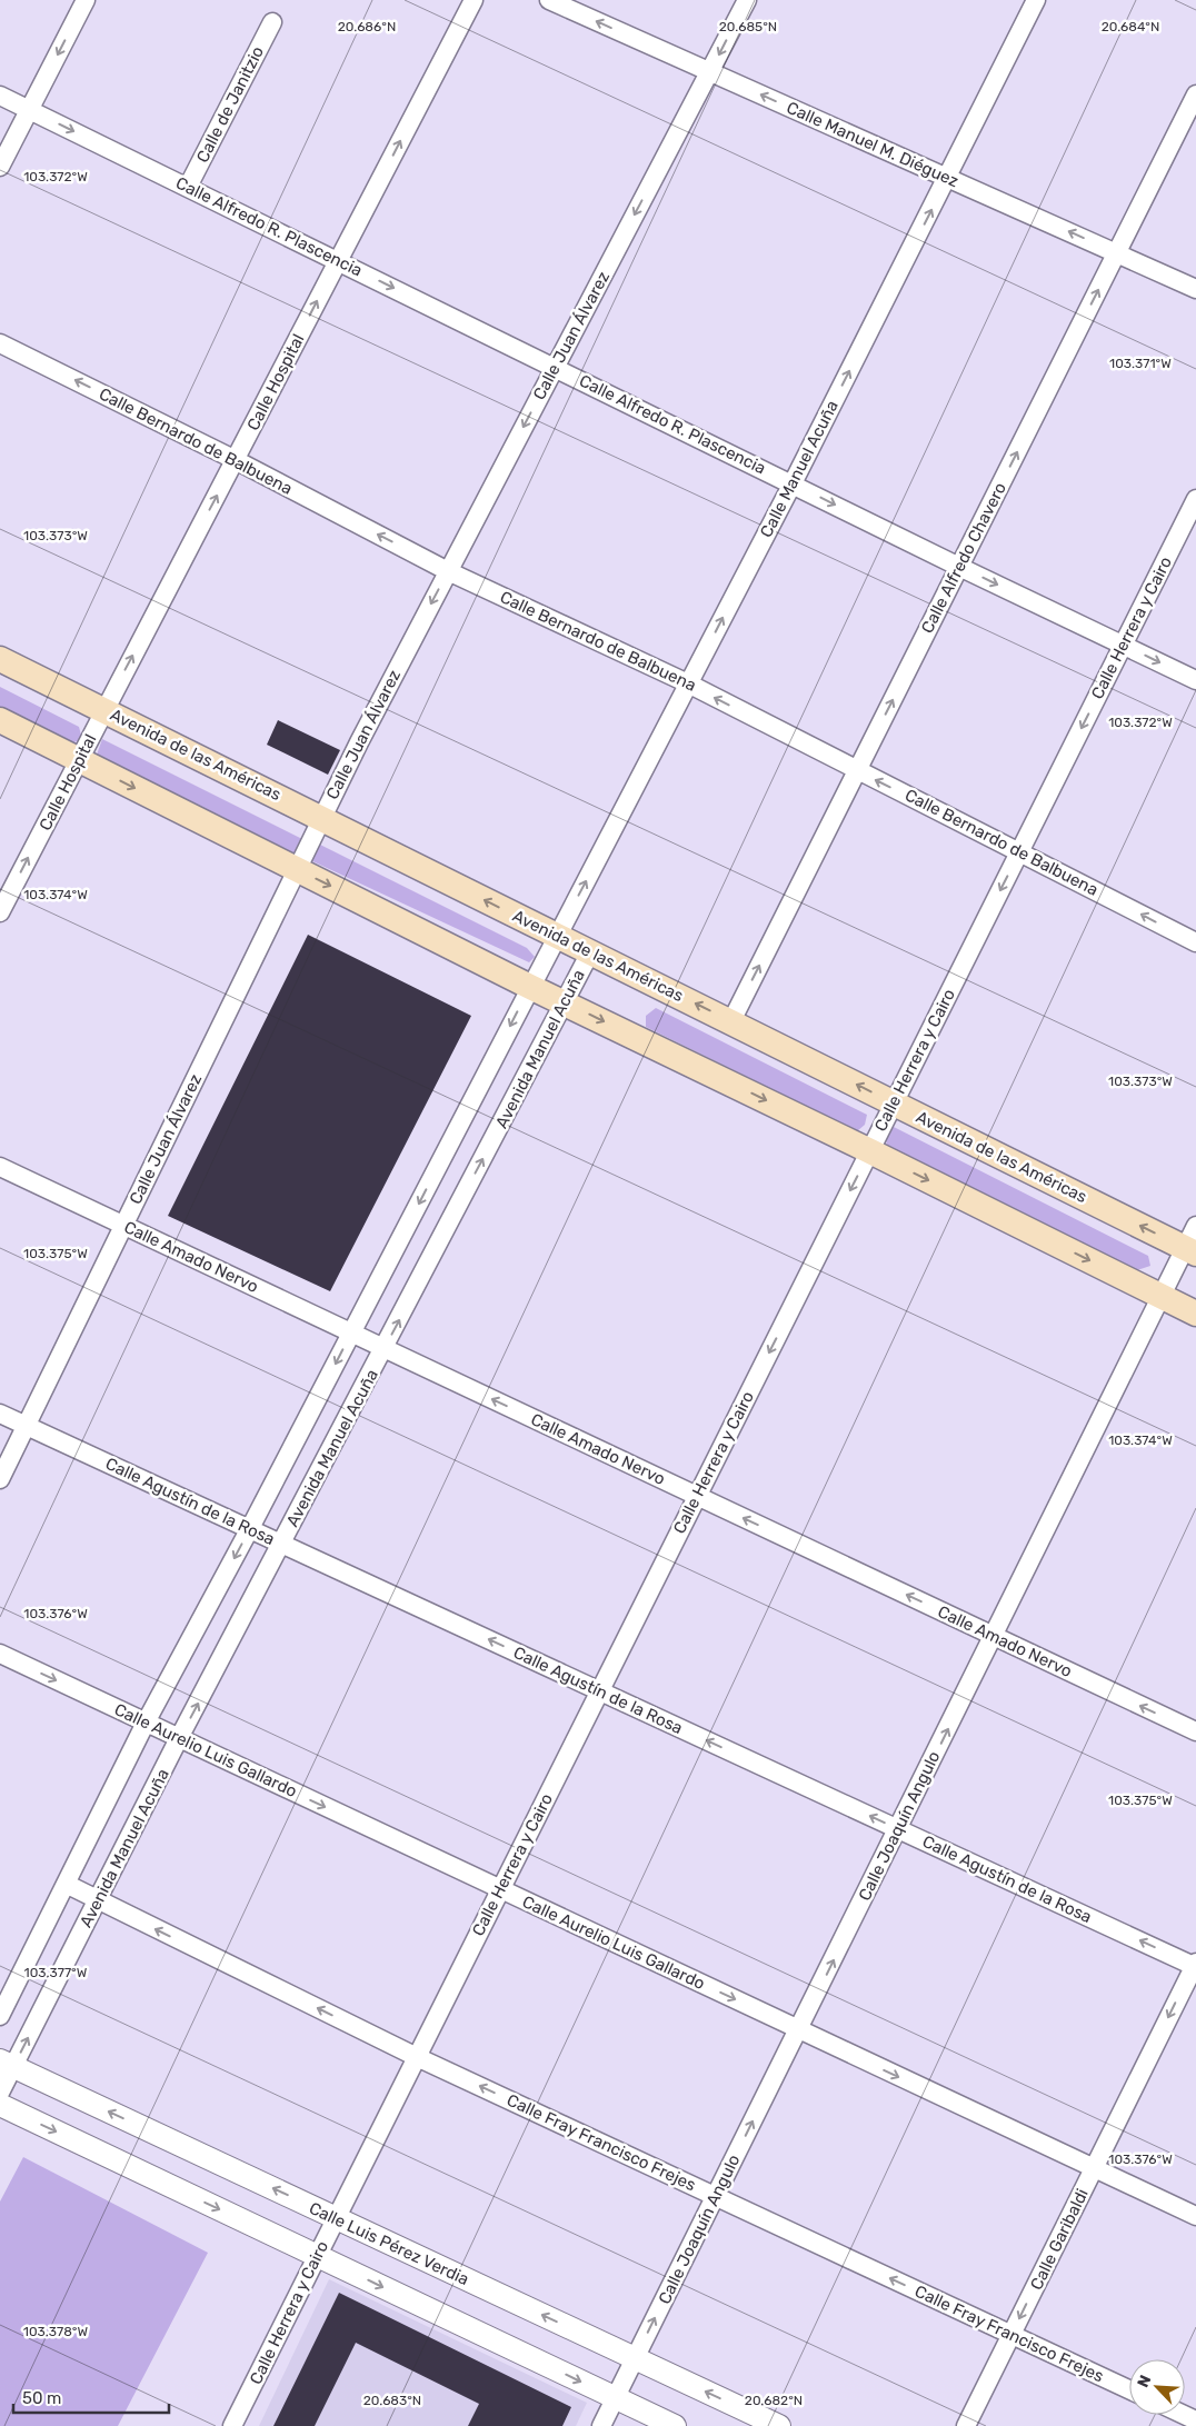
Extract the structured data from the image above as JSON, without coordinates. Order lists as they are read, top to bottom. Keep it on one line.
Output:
{"streets":{"main road":["Avenida de las Américas"],"street":["Calle de Janitzio","Calle Manuel M. Diéguez","Calle Alfredo R. Plascencia","Calle Juan Álvarez","Calle Hospital","Calle Bernardo de Balbuena","Calle Manuel Acuña","Calle Alfredo Chavero","Calle Herrera y Cairo","Avenida Manuel Acuña","Calle Amado Nervo","Calle Agustín de la Rosa","Calle Aurelio Luis Gallardo","Calle Joaquín Angulo","Calle Fray Francisco Frejes","Calle Garibaldi","Calle Luis Pérez Verdia"]},"crossings":[["Calle de Janitzio","Calle Alfredo R. Plascencia"],["Calle Manuel M. Diéguez","Calle Juan Álvarez"],["Calle Manuel M. Diéguez","Calle Manuel Acuña"],["Calle Manuel M. Diéguez","Calle Alfredo Chavero"],["Calle Alfredo R. Plascencia","Calle Juan Álvarez"],["Calle Alfredo R. Plascencia","Calle Hospital"],["Calle Alfredo R. Plascencia","Calle Manuel Acuña"],["Calle Alfredo R. Plascencia","Calle Alfredo Chavero"],["Calle Alfredo R. Plascencia","Calle Herrera y Cairo"],["Calle Juan Álvarez","Calle Bernardo de Balbuena"],["Calle Juan Álvarez","Avenida de las Américas"],["Calle Juan Álvarez","Calle Amado Nervo"],["Calle Juan Álvarez","Calle Agustín de la Rosa"],["Calle Hospital","Calle Bernardo de Balbuena"],["Calle Hospital","Avenida de las Américas"],["Calle Bernardo de Balbuena","Calle Manuel Acuña"],["Calle Bernardo de Balbuena","Calle Alfredo Chavero"],["Calle Bernardo de Balbuena","Calle Herrera y Cairo"],["Calle Manuel Acuña","Avenida de las Américas"],["Calle Alfredo Chavero","Avenida de las Américas"],["Calle Herrera y Cairo","Avenida de las Américas"],["Calle Herrera y Cairo","Calle Amado Nervo"],["Calle Herrera y Cairo","Calle Agustín de la Rosa"],["Calle Herrera y Cairo","Calle Aurelio Luis Gallardo"],["Calle Herrera y Cairo","Calle Fray Francisco Frejes"],["Calle Herrera y Cairo","Calle Luis Pérez Verdia"],["Avenida de las Américas","Avenida Manuel Acuña"],["Avenida de las Américas","Calle Joaquín Angulo"],["Avenida Manuel Acuña","Calle Amado Nervo"],["Avenida Manuel Acuña","Calle Agustín de la Rosa"],["Avenida Manuel Acuña","Calle Aurelio Luis Gallardo"],["Avenida Manuel Acuña","Calle Fray Francisco Frejes"],["Avenida Manuel Acuña","Calle Luis Pérez Verdia"],["Calle Amado Nervo","Calle Joaquín Angulo"],["Calle Agustín de la Rosa","Calle Joaquín Angulo"],["Calle Agustín de la Rosa","Calle Garibaldi"],["Calle Aurelio Luis Gallardo","Calle Joaquín Angulo"],["Calle Aurelio Luis Gallardo","Calle Garibaldi"],["Calle Joaquín Angulo","Calle Fray Francisco Frejes"],["Calle Joaquín Angulo","Calle Luis Pérez Verdia"],["Calle Fray Francisco Frejes","Calle Garibaldi"]],"one_way":["Calle Manuel M. Diéguez","Calle Alfredo R. Plascencia","Calle Juan Álvarez","Calle Hospital","Calle Bernardo de Balbuena","Calle Manuel Acuña","Calle Alfredo Chavero","Calle Herrera y Cairo","Calle Amado Nervo","Calle Agustín de la Rosa","Calle Aurelio Luis Gallardo","Calle Joaquín Angulo","Calle Fray Francisco Frejes","Calle Garibaldi"],"scale_bar":"50 m","north":"top left","coordinates":["20.686°N","20.685°N","20.684°N","103.372°W","103.371°W","103.373°W","103.374°W","103.375°W","103.376°W","103.377°W","103.378°W","20.683°N","20.682°N"]}
